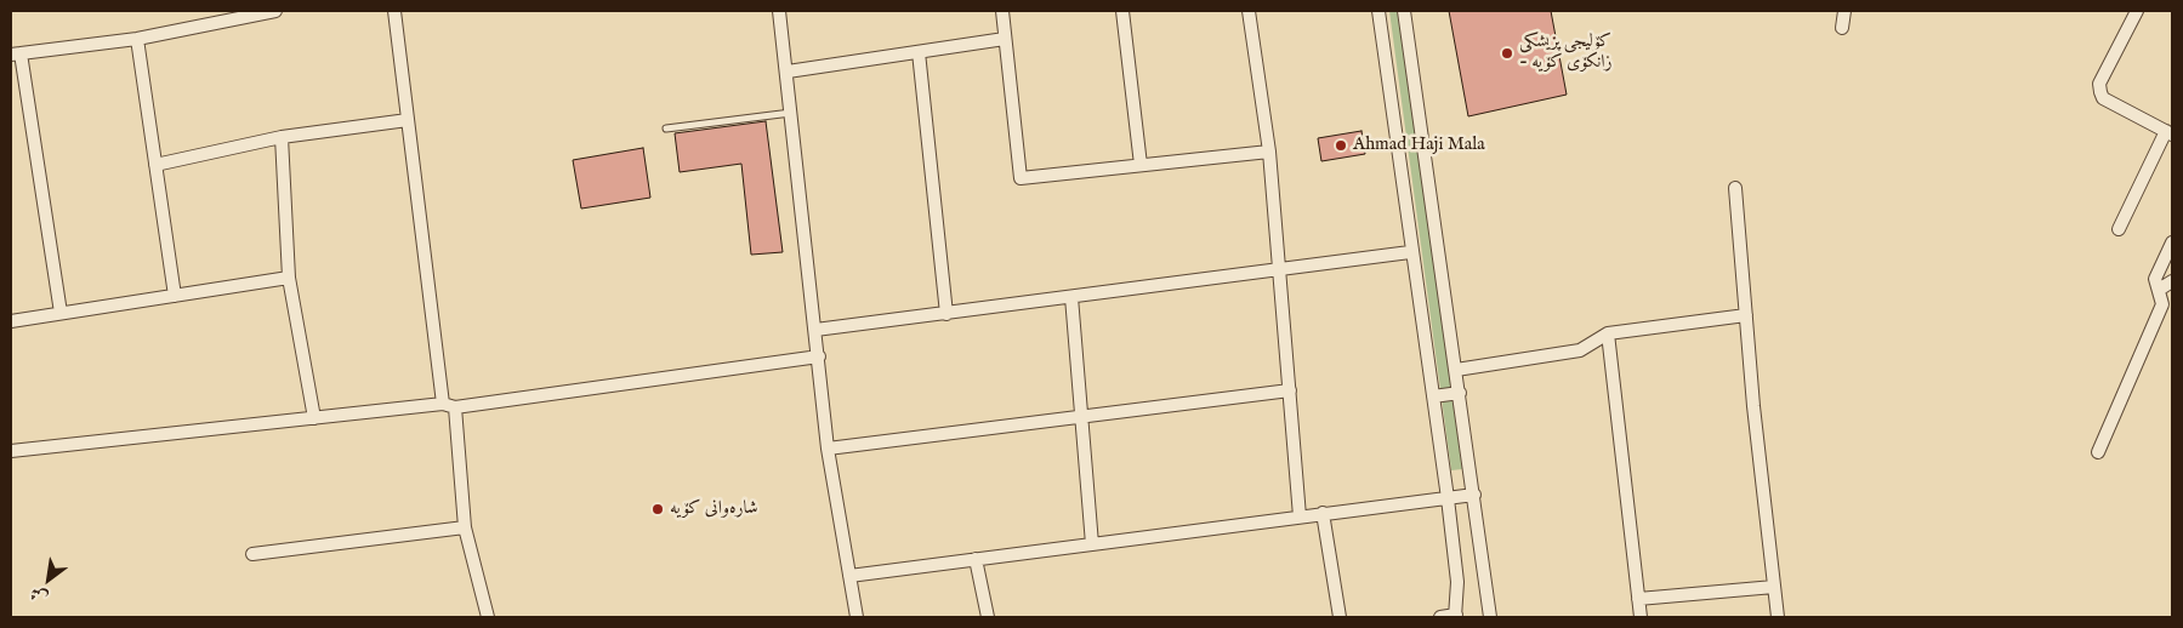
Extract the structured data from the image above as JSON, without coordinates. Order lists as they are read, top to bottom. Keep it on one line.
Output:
{"places":["کۆلیجی پزیشکی - زانکۆی کۆیە","Ahmad Haji Mala","شارەوانی کۆیە"],"north":"bottom left"}
